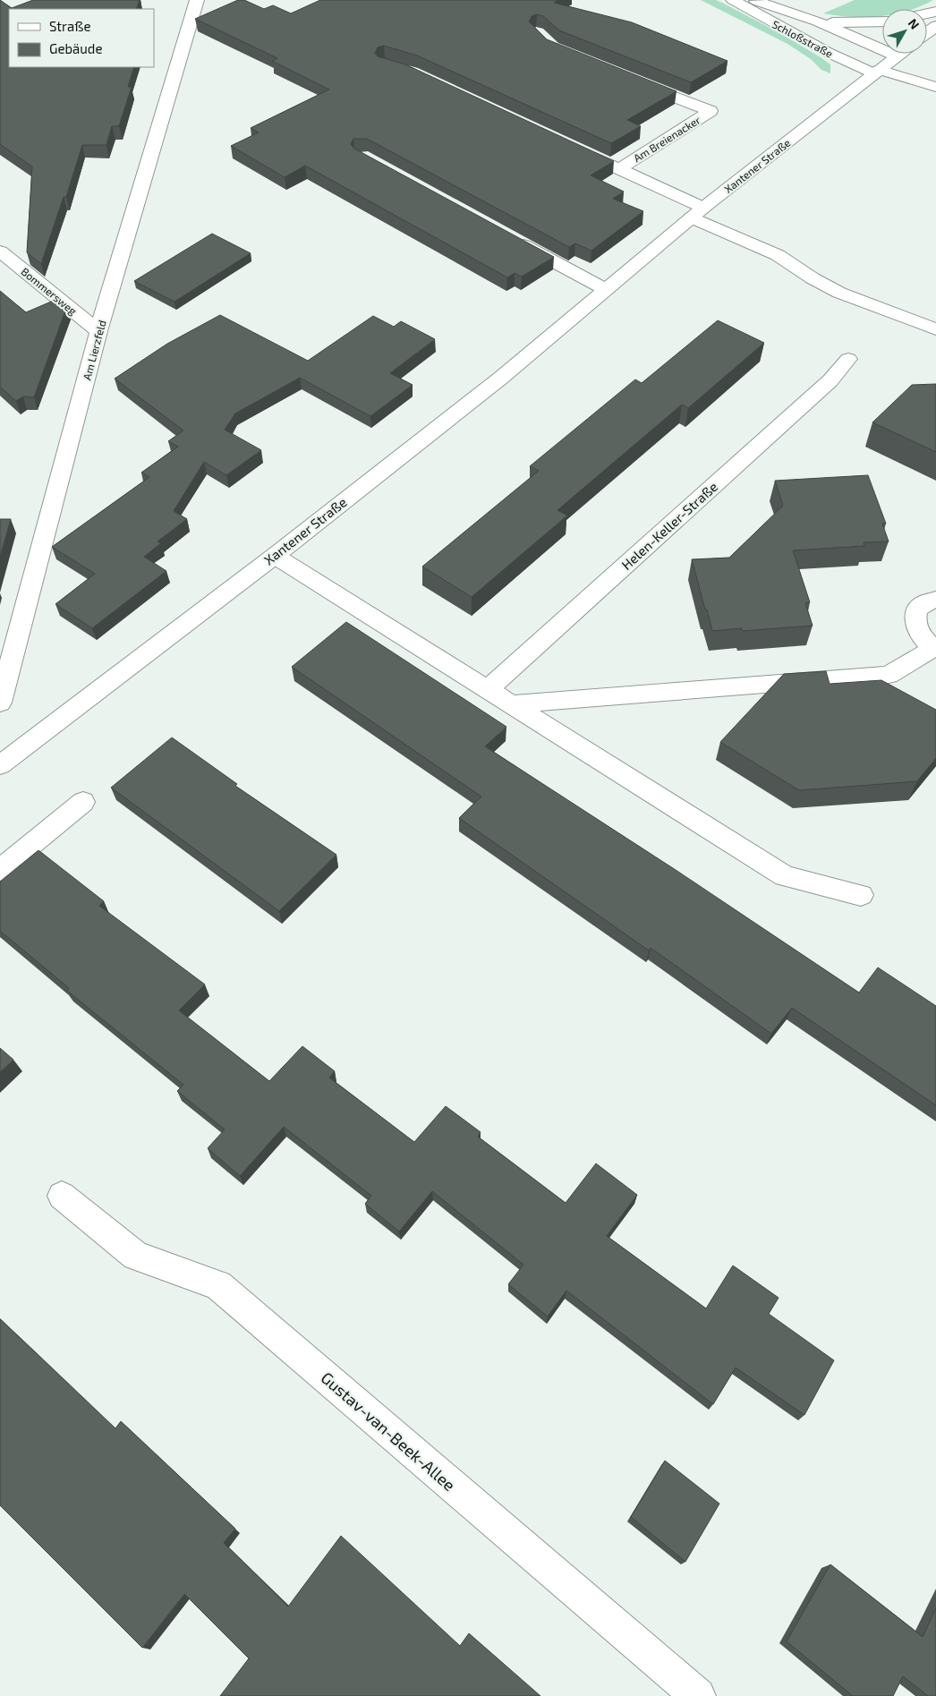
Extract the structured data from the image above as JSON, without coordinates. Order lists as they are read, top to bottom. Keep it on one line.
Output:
{"streets":{"street":["Schloßstraße","Am Breienacker","Xantener Straße","Bommersweg","Am Lierzfeld","Helen-Keller-Straße","Gustav-van-Beek-Allee"]},"crossings":[["Schloßstraße","Xantener Straße"],["Am Breienacker","Xantener Straße"],["Bommersweg","Am Lierzfeld"]],"legend":["Straße","Gebäude"],"north":"top right"}
